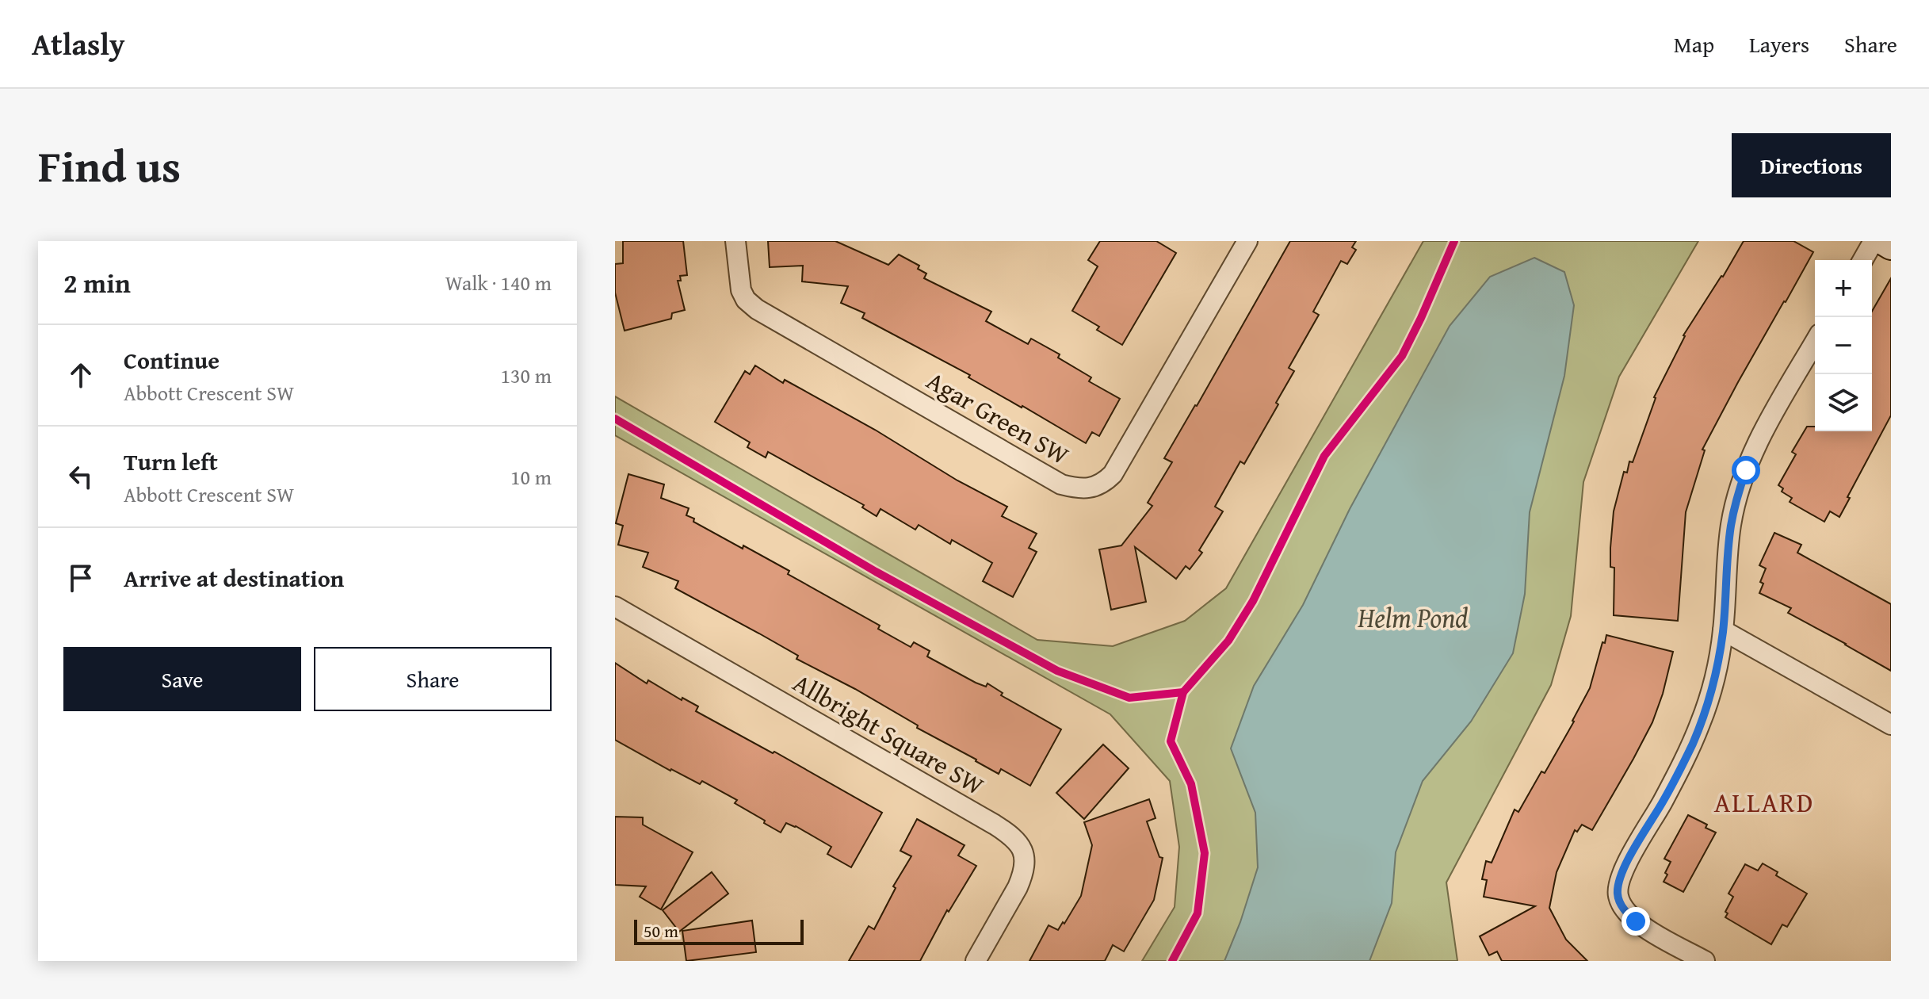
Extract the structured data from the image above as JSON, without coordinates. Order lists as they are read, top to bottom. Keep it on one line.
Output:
{"streets":{"street":["Agar Green SW","Allbright Square SW"]},"districts":["ALLARD"],"water":["Helm Pond"],"scale_bar":"50 m","page":{"header":"Atlasly","nav":["Map","Layers","Share"],"title":"Find us","buttons":["Directions",["Save","Share"]],"heading":["2 min","Walk · 140 m"],"map_buttons":["+","−"],"list":[["Continue","Abbott Crescent SW","130 m"],["Turn left","Abbott Crescent SW","10 m"],"Arrive at destination"],"scale":"50 m"}}
